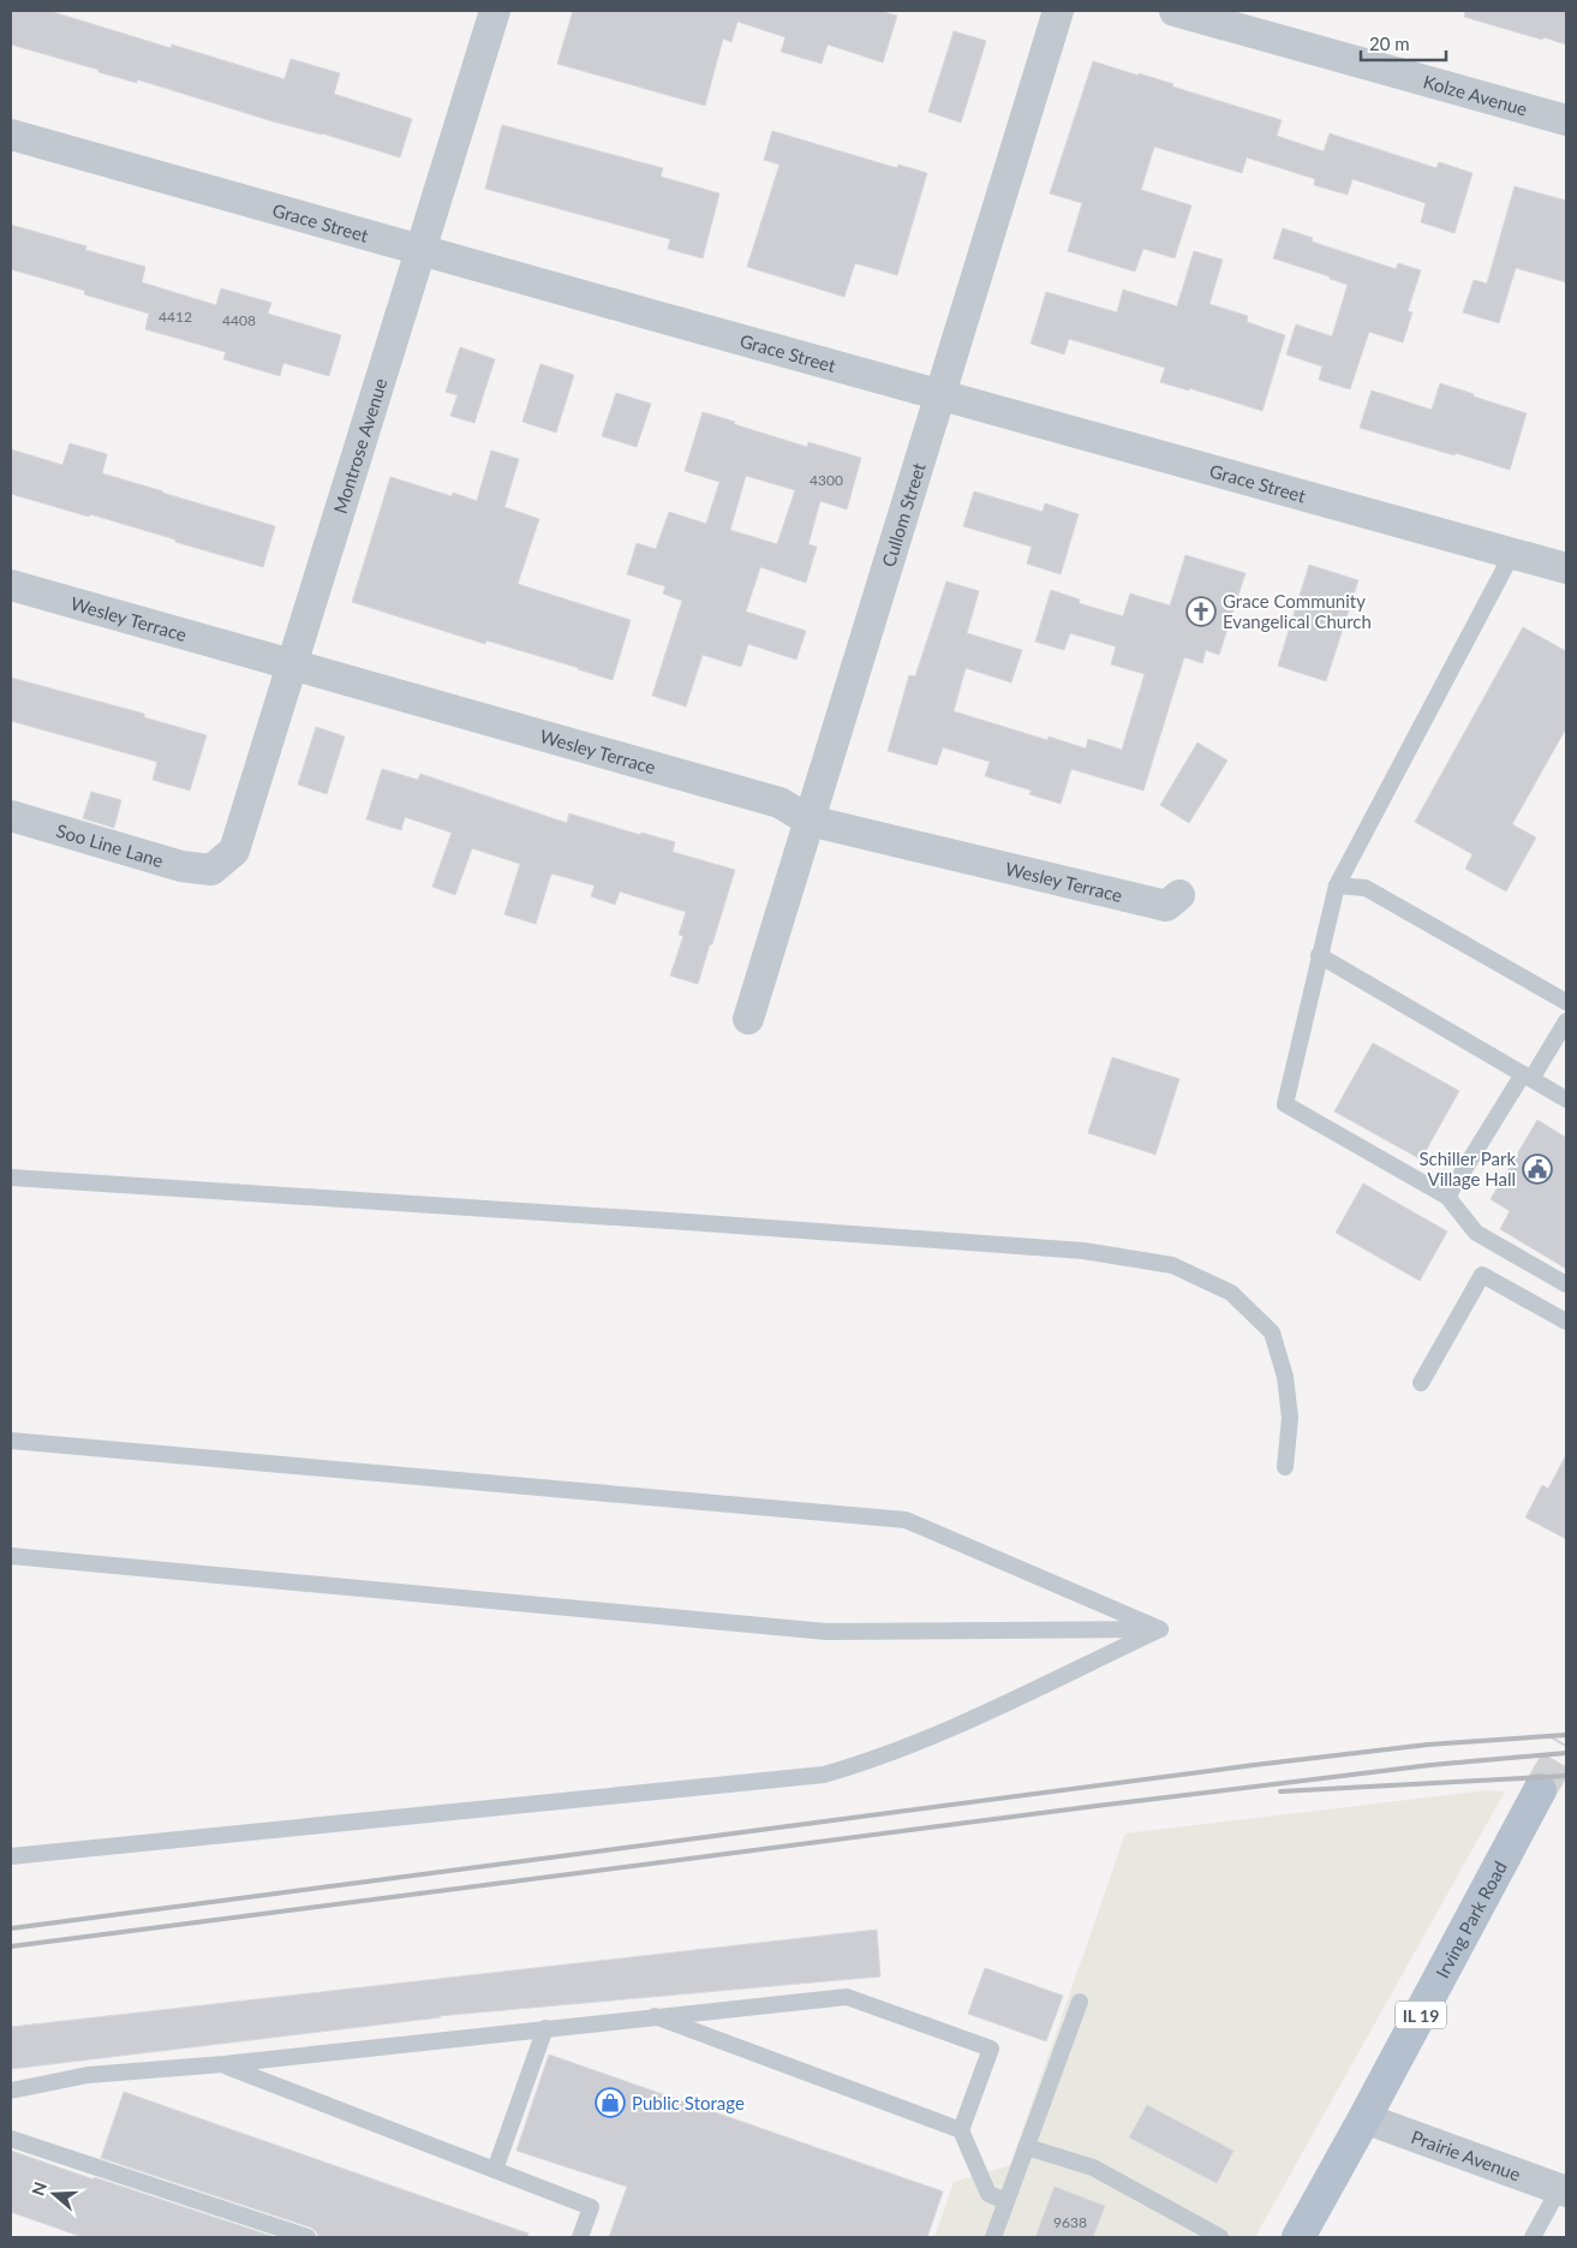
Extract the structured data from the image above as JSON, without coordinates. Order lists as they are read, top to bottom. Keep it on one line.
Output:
{"streets":{"main road":["Irving Park Road","IL 19"],"street":["Kolze Avenue","Grace Street","Montrose Avenue","Cullom Street","Wesley Terrace","Soo Line Lane","Prairie Avenue"]},"crossings":[["Grace Street","Montrose Avenue"],["Grace Street","Cullom Street"],["Montrose Avenue","Wesley Terrace"],["Montrose Avenue","Soo Line Lane"],["Cullom Street","Wesley Terrace"],["Irving Park Road","Prairie Avenue"]],"places":{"church":["Grace Community Evangelical Church"],"public building":["Schiller Park Village Hall"],"shop":["Public Storage"]},"house_numbers":["4412","4408","4300","9638"],"scale_bar":"20 m","north":"left"}
